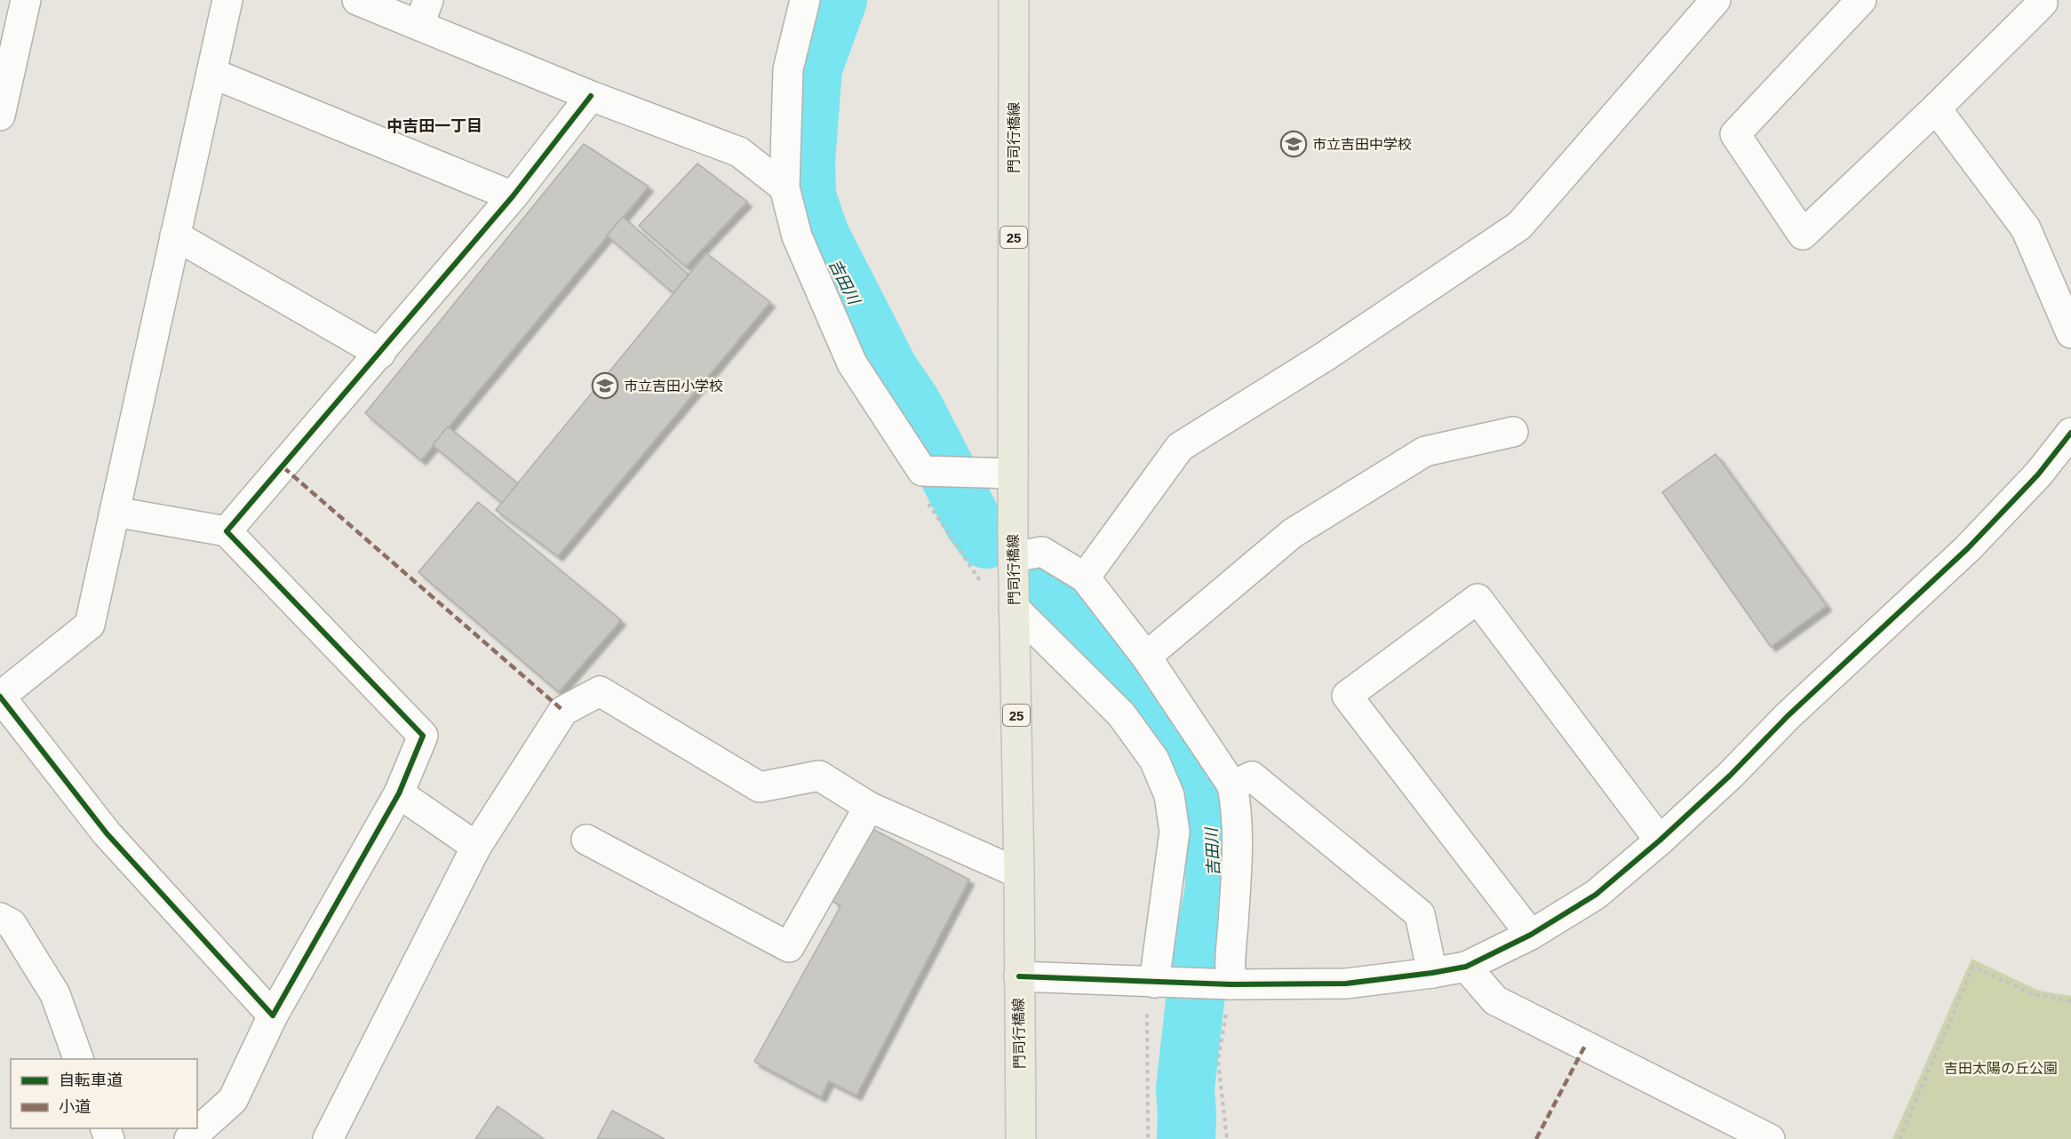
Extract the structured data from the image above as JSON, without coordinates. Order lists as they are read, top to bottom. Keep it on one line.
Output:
{"streets":{"main road":["門司行橋線","25"]},"districts":["中吉田一丁目"],"water":["吉田川"],"parks":["吉田太陽の丘公園"],"places":{"school or university":["市立吉田中学校","市立吉田小学校"]},"legend":["自転車道","小道"]}
